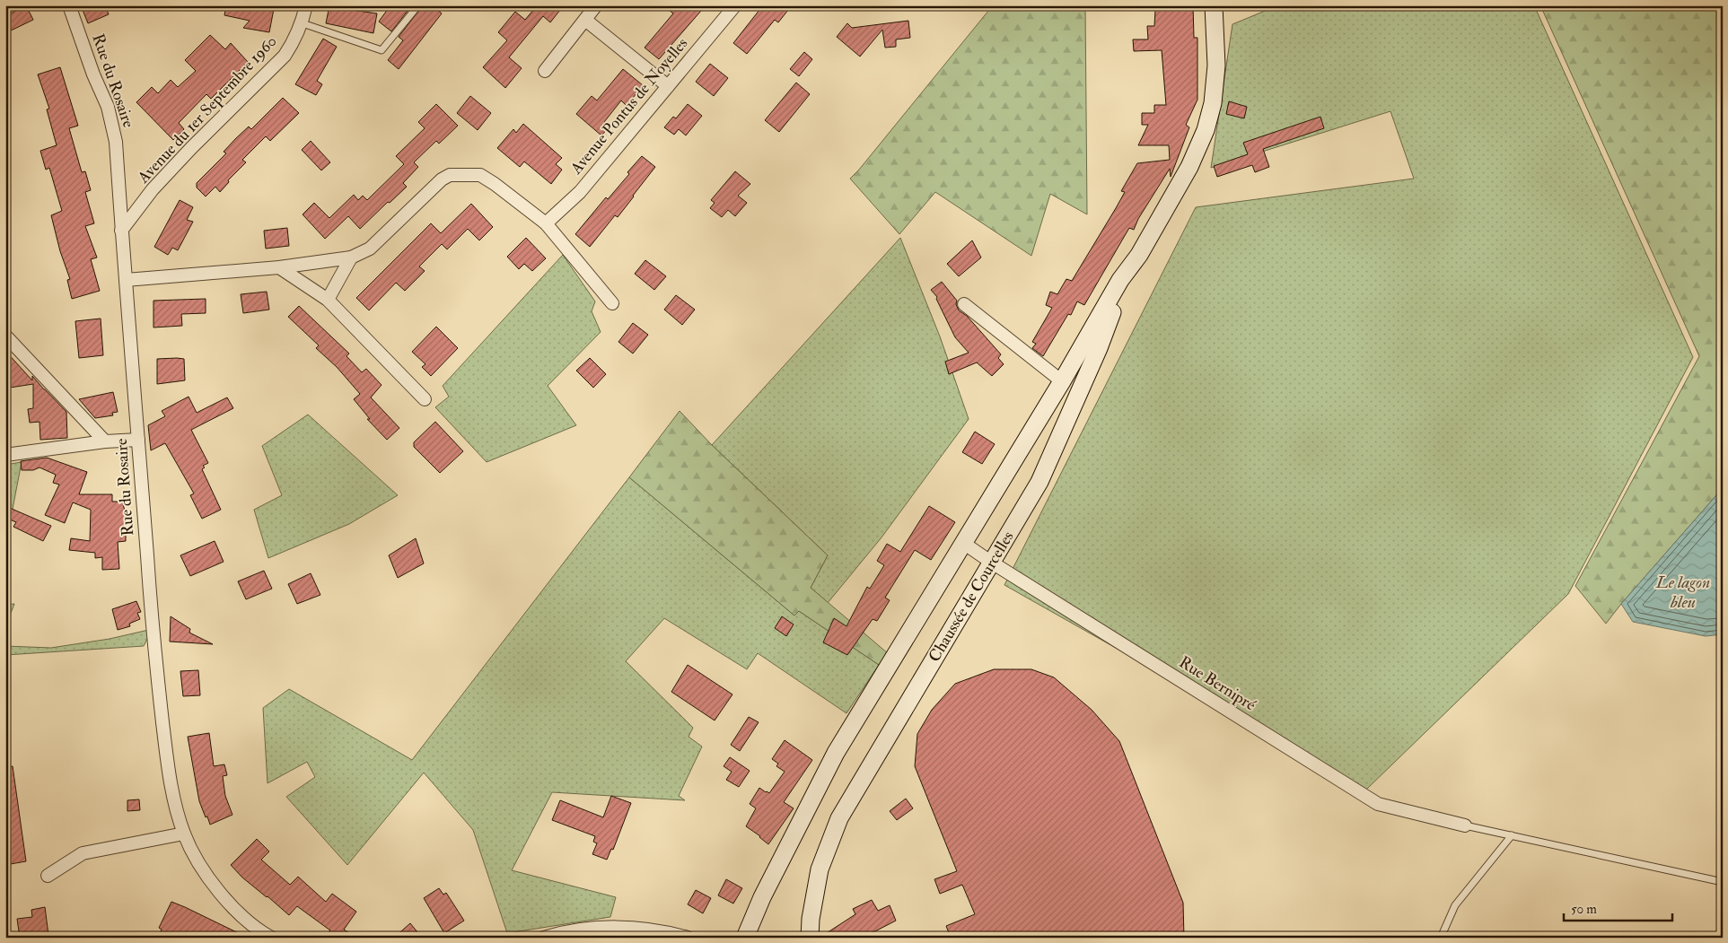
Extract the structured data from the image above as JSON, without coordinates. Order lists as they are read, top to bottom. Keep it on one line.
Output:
{"streets":{"main road":["Chaussée de Courcelles"],"street":["Rue du Rosaire","Avenue Pontus de Noyelles","Avenue du 1er Septembre 1960","Rue Bernipré"]},"crossings":[["Rue du Rosaire","Avenue du 1er Septembre 1960"],["Chaussée de Courcelles","Rue Bernipré"]],"water":["Le lagon bleu"],"scale_bar":"50 m"}
